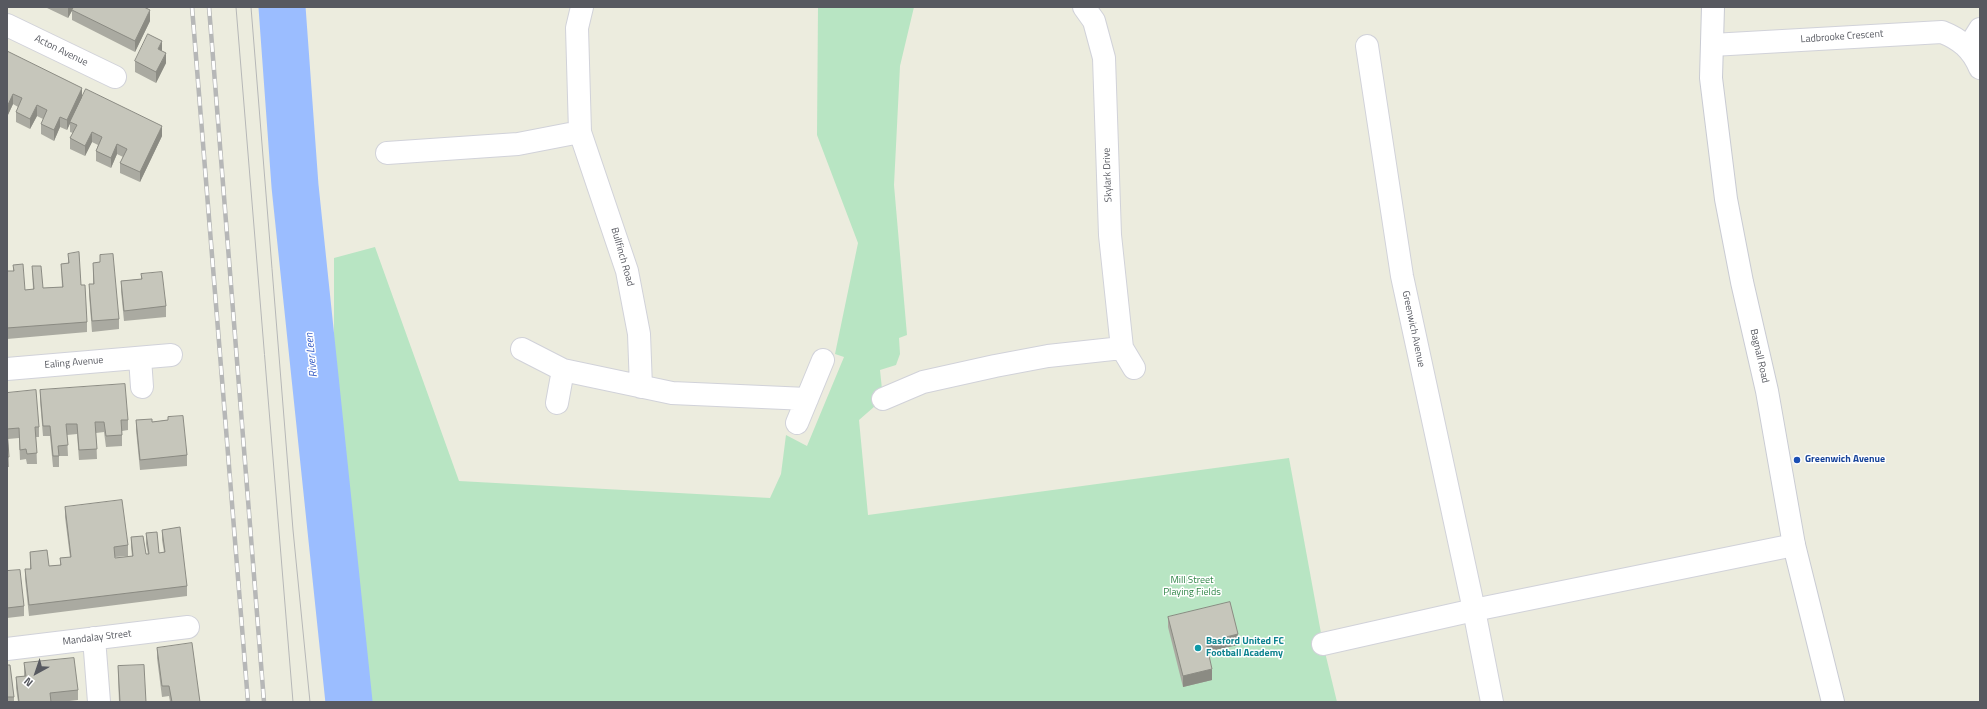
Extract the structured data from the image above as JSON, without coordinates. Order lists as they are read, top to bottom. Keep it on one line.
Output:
{"streets":{"street":["Ladbrooke Crescent","Acton Avenue","Skylark Drive","Bullfinch Road","Greenwich Avenue","Bagnall Road","Ealing Avenue","Mandalay Street"]},"crossings":[["Ladbrooke Crescent","Bagnall Road"]],"water":["River Leen"],"parks":["Mill Street Playing Fields"],"places":["Greenwich Avenue","Basford United FC Football Academy"],"north":"bottom left"}
